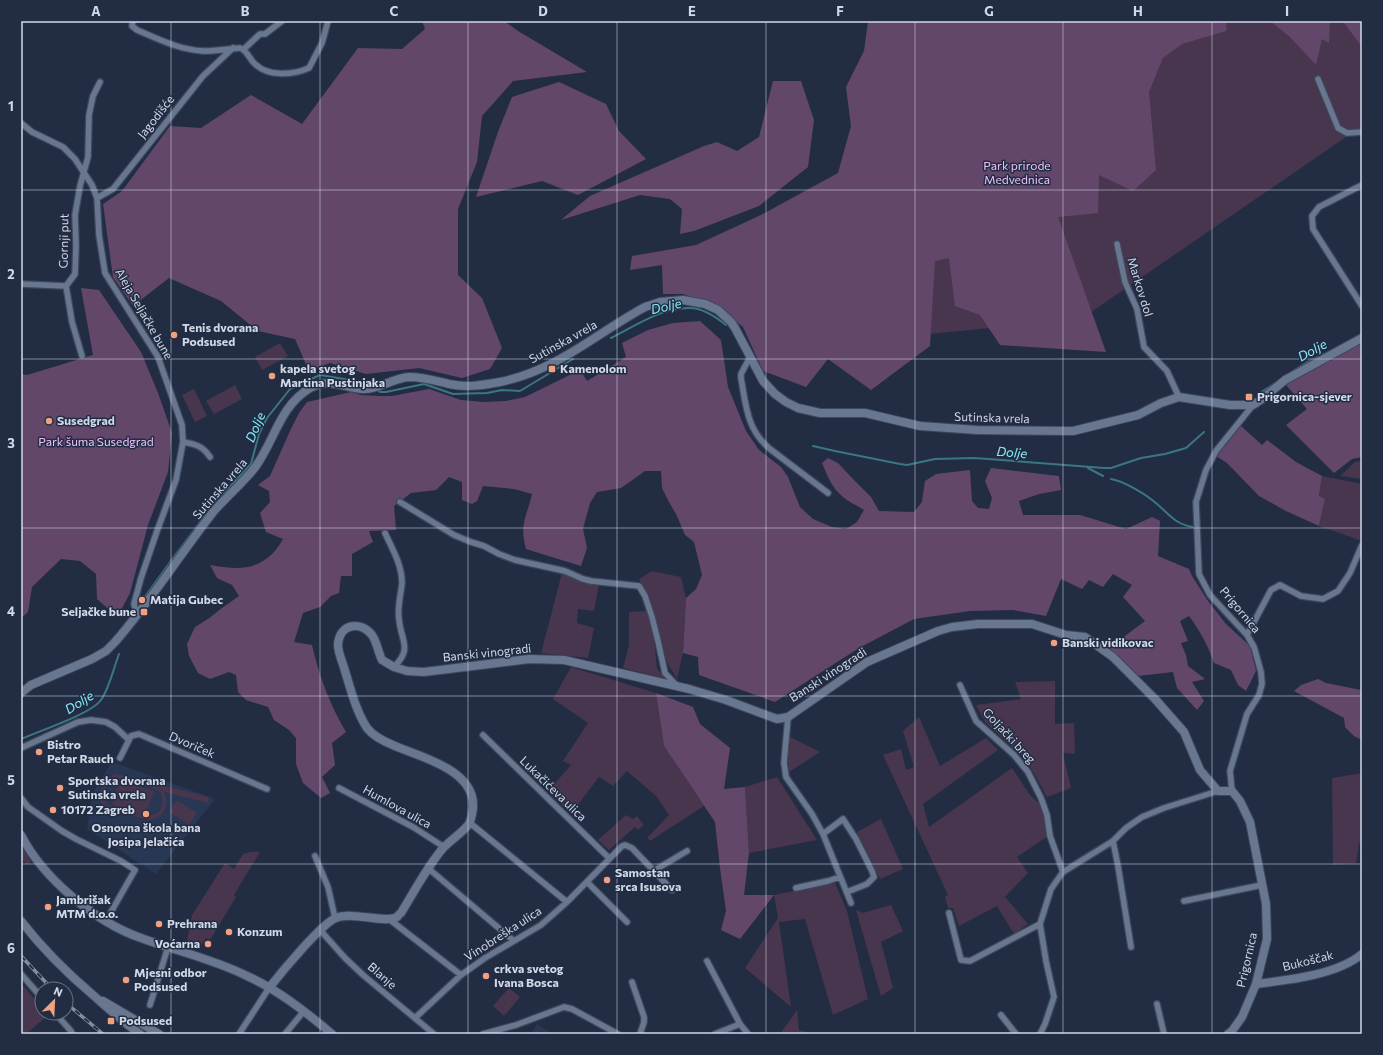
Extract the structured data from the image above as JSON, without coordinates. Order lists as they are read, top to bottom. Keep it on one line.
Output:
{"streets":{"street":["Jagodišće","Gornji put","Markov dol","Aleja Seljačke bune","Sutinska vrela","Prigornica","Banski vinogradi","Goljački breg","Dvoriček","Lukačićeva ulica","Humlova ulica","Vinobreška ulica","Bukoščak","Blanje"]},"crossings":[["Jagodišće","Aleja Seljačke bune"],["Gornji put","Aleja Seljačke bune"],["Markov dol","Sutinska vrela"],["Aleja Seljačke bune","Sutinska vrela"],["Prigornica","Bukoščak"],["Lukačićeva ulica","Vinobreška ulica"],["Vinobreška ulica","Blanje"]],"water":["Dolje"],"parks":["Park prirode Medvednica","Park šuma Susedgrad"],"places":{"other":["Tenis dvorana Podsused","kapela svetog Martina Pustinjaka","Susedgrad","Matija Gubec","Banski vidikovac","Bistro Petar Rauch","Sportska dvorana Sutinska vrela","10172 Zagreb","Osnovna škola bana Josipa Jelačića","Samostan srca Isusova","Jambrišak MTM d.o.o.","Prehrana","Konzum","Voćarna","crkva svetog Ivana Bosca","Mjesni odbor Podsused"],"transit":["Kamenolom","Prigornica-sjever","Seljačke bune","Podsused"]},"north":"top right","grid":{"columns":["A","B","C","D","E","F","G","H","I"],"rows":["1","2","3","4","5","6"]}}
